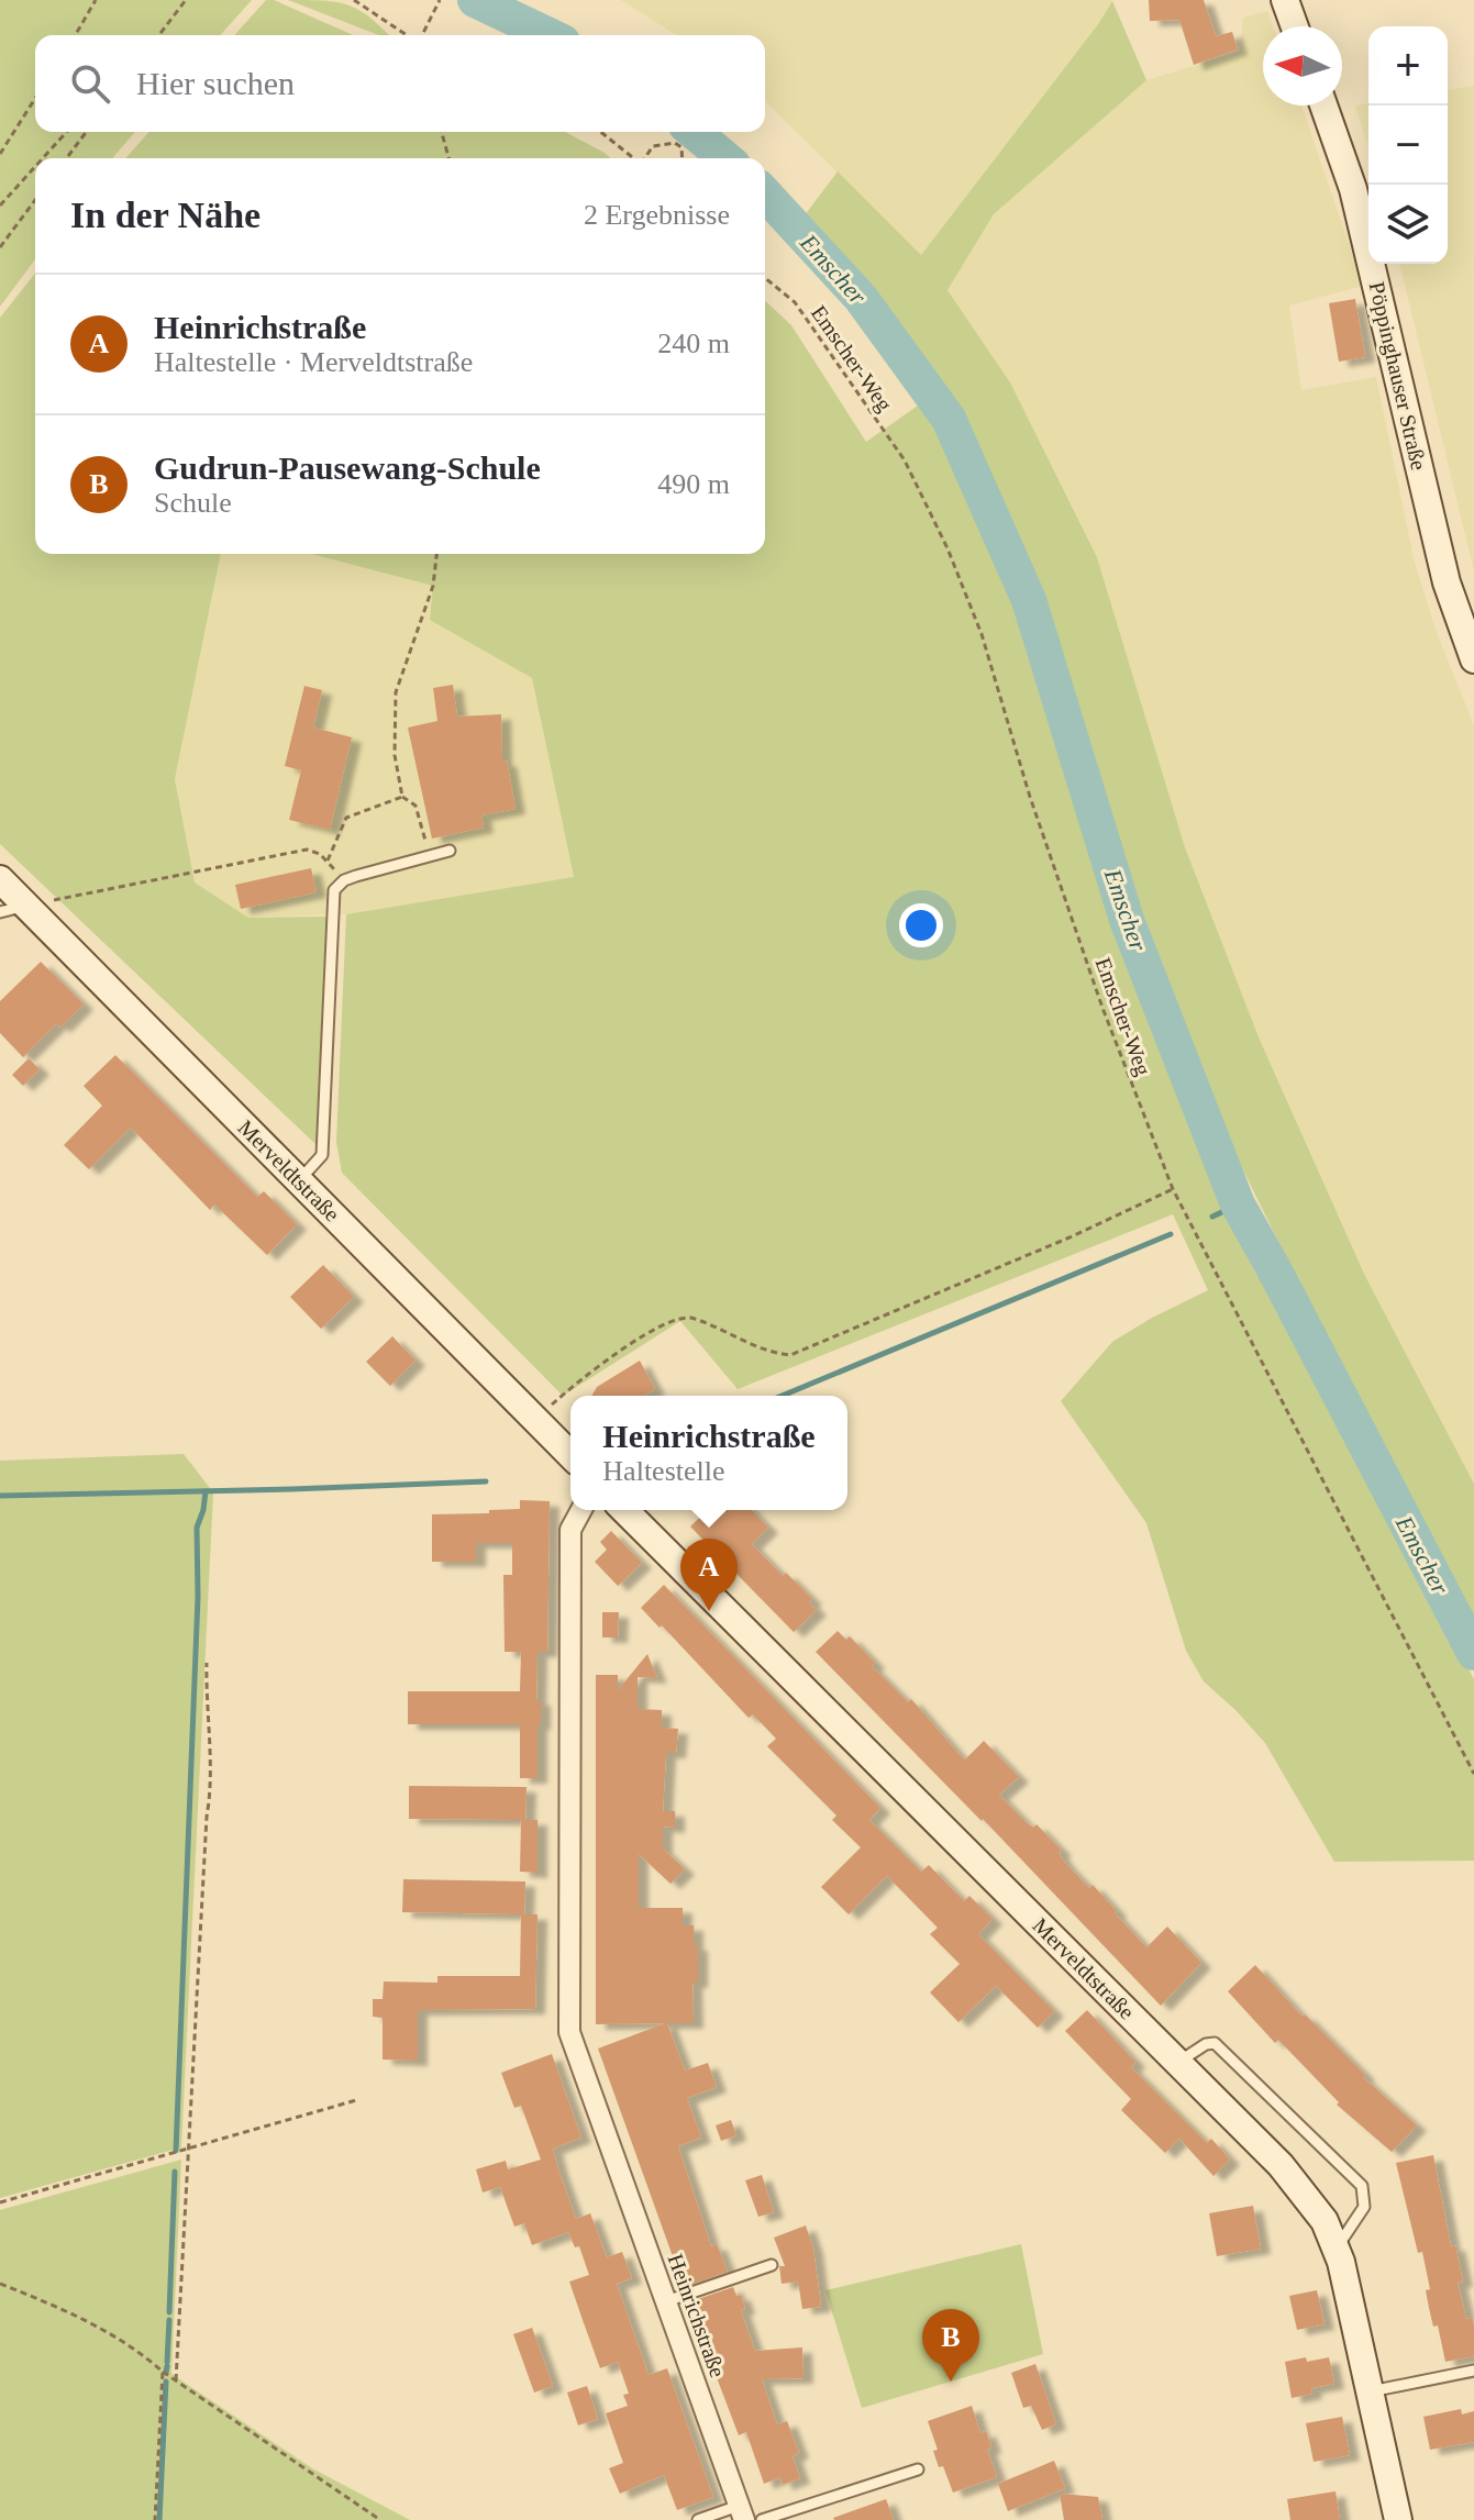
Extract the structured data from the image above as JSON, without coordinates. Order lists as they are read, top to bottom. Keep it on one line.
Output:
{"streets":{"main road":["Pöppinghauser Straße","Merveldtstraße"],"street":["Heinrichstraße"],"path":["Emscher-Weg"]},"water":["Emscher"],"north":"left","page":{"map_buttons":["+","−"],"search":"Hier suchen","heading":["In der Nähe","2 Ergebnisse"],"list":[{"mark":"A","name":"Heinrichstraße","note":"Haltestelle · Merveldtstraße","value":"240 m"},{"mark":"B","name":"Gudrun-Pausewang-Schule","note":"Schule","value":"490 m"}],"popup":["Heinrichstraße","Haltestelle"],"pins":["A","B"]}}
